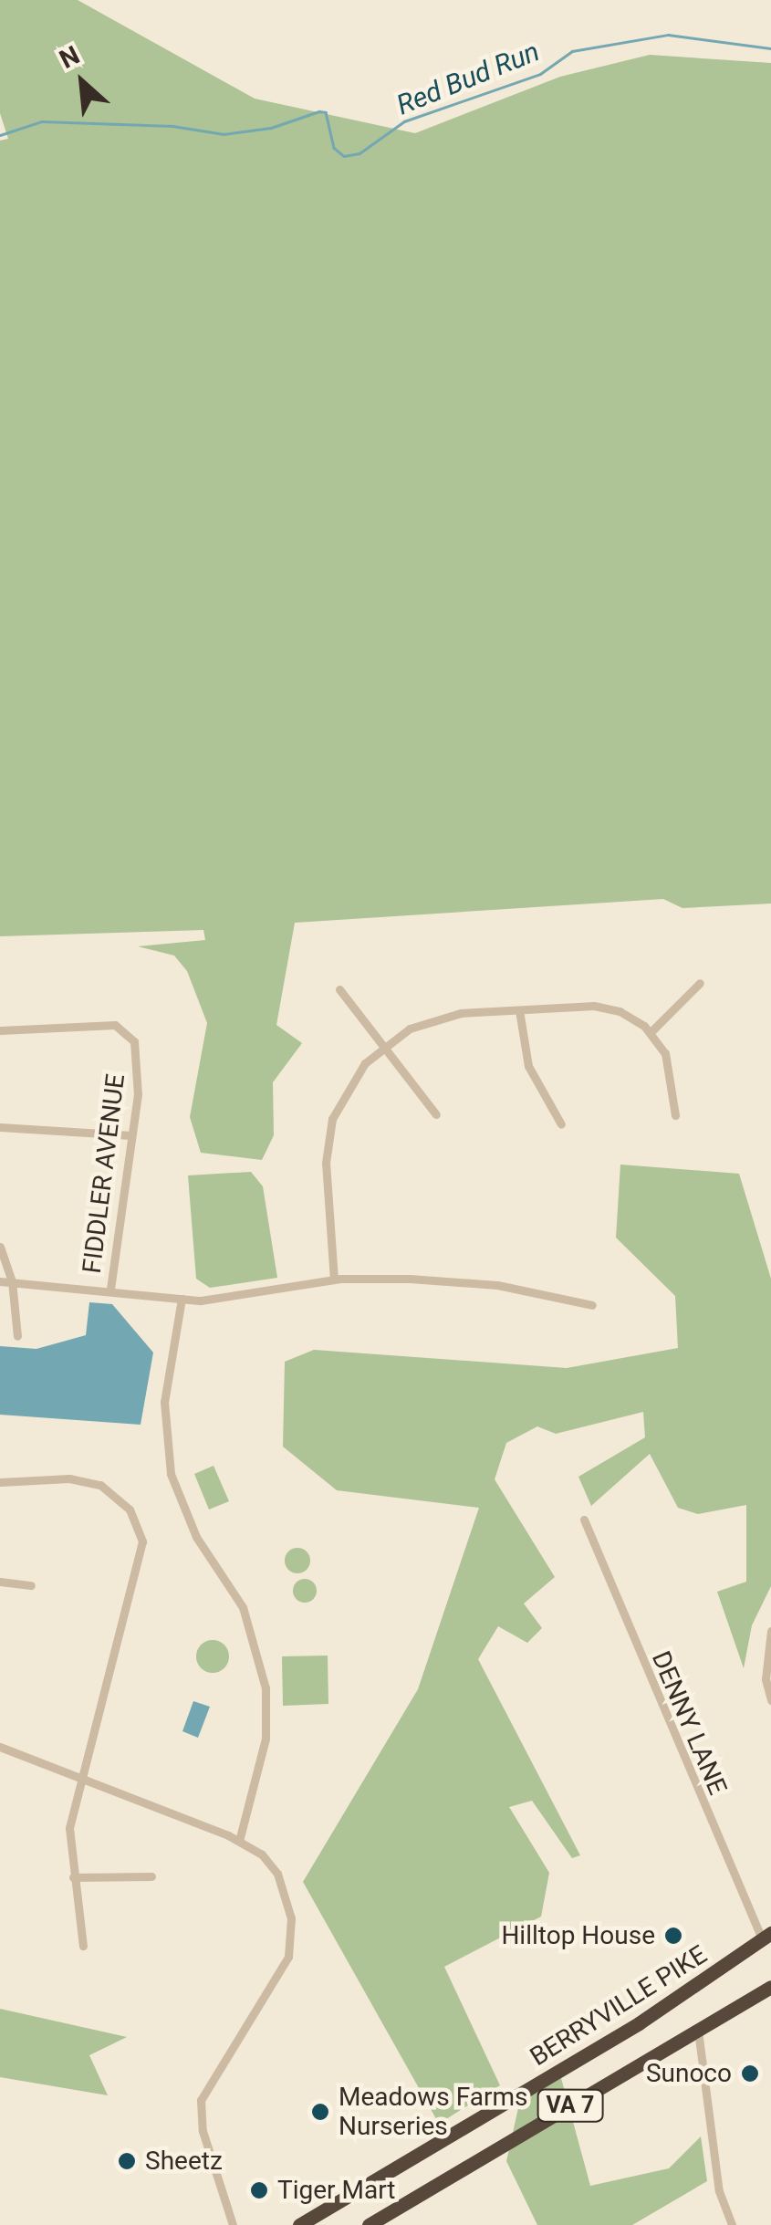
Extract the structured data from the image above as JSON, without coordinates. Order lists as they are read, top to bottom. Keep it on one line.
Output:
{"streets":{"highway":["BERRYVILLE PIKE","VA 7"],"street":["FIDDLER AVENUE","DENNY LANE"]},"crossings":[["DENNY LANE","BERRYVILLE PIKE"]],"water":["Red Bud Run"],"places":["Hilltop House","Sunoco","Meadows Farms Nurseries","Sheetz","Tiger Mart"],"north":"top left"}
